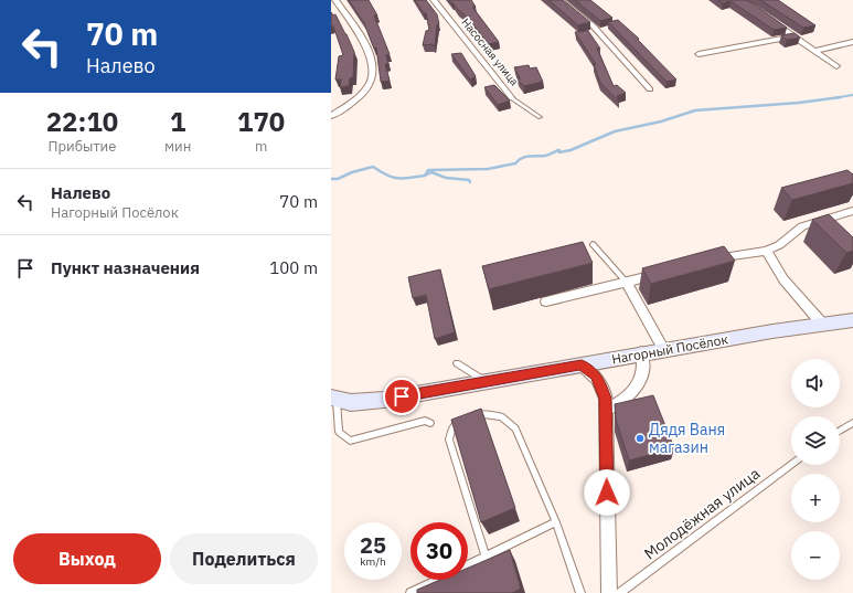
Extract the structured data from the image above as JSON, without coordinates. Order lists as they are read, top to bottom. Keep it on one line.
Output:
{"streets":{"street":["Насосная улица","Нагорный Посёлок"],"lane":["Молодёжная улица"]},"places":["Дядя Ваня магазин"],"page":{"turn":["70 m","Налево"],"eta":["22:10","Прибытие","1","мин","170","m"],"list":[{"name":"Налево","note":"Нагорный Посёлок","value":"70 m"},{"name":"Пункт назначения","value":"100 m"}],"map_buttons":["+","−"],"speed":"25 km/h","limit":"30","buttons":["Выход","Поделиться"]}}
